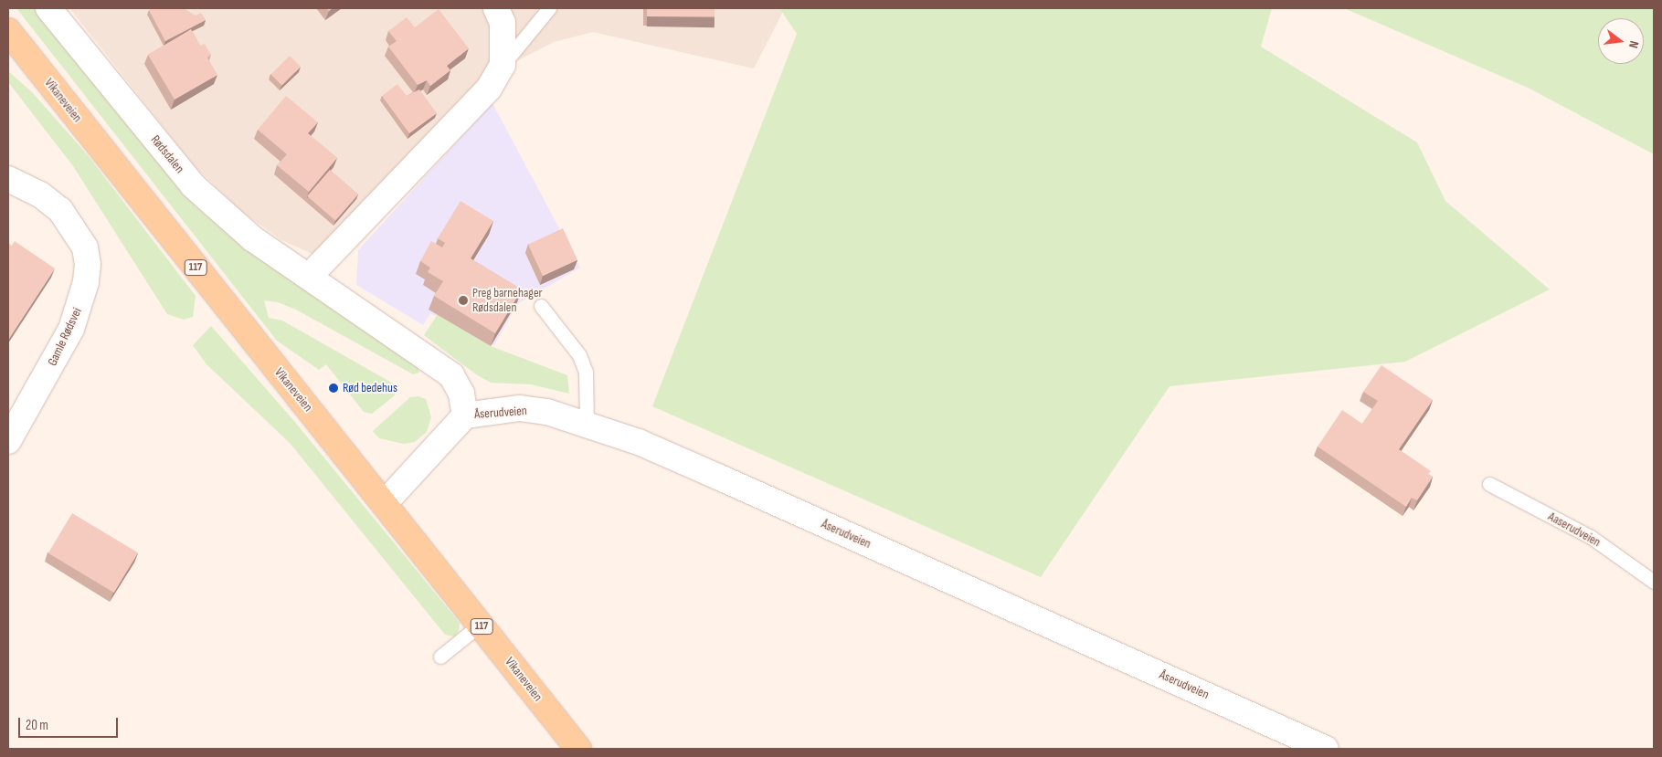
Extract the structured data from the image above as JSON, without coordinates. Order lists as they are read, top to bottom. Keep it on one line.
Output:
{"streets":{"main road":["Vikaneveien","117"],"street":["Rødsdalen","Gamle Rødsvei","Åserudveien"],"lane":["Aaserudveien"]},"crossings":[["Vikaneveien","Åserudveien"],["Rødsdalen","Åserudveien"]],"places":["Preg barnehager Rødsdalen","Rød bedehus"],"scale_bar":"20 m","north":"right"}
